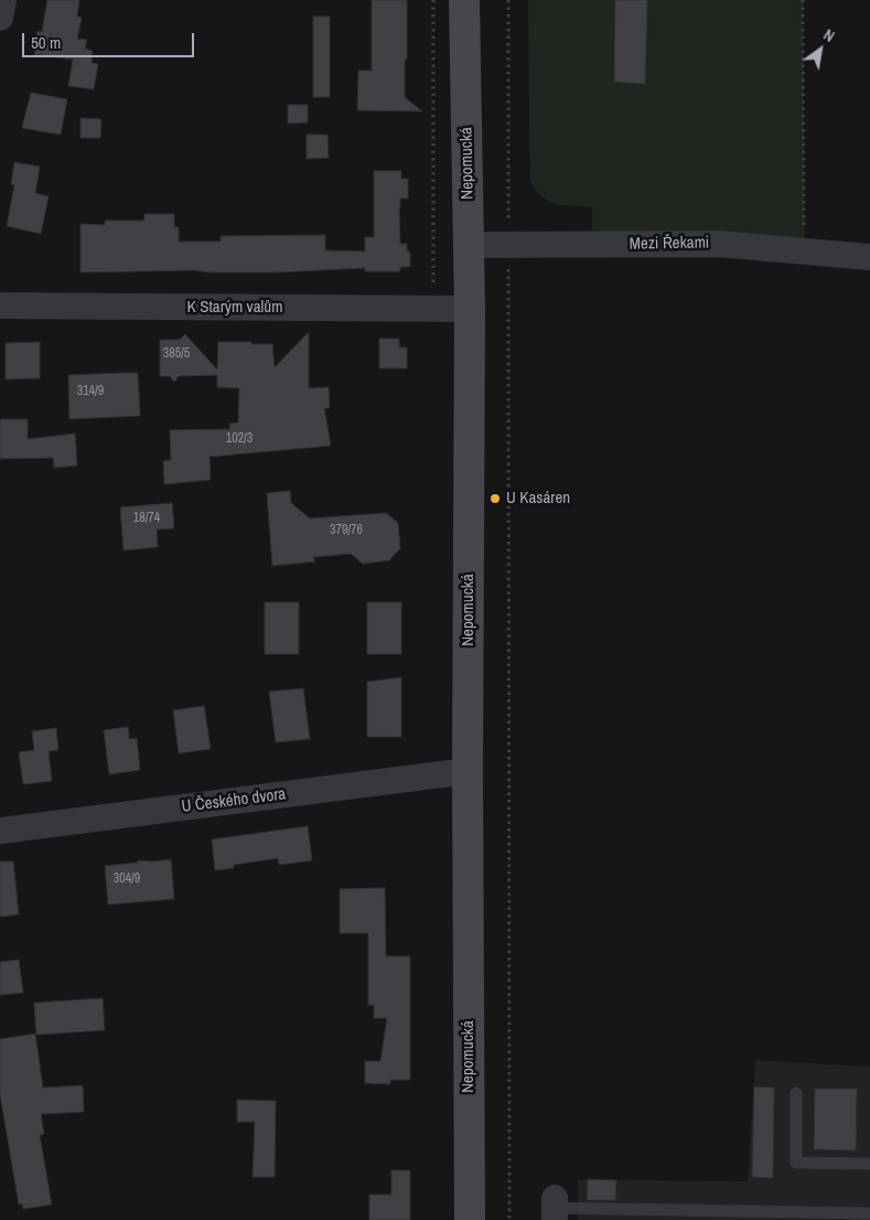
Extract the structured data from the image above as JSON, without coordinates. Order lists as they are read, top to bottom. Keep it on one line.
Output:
{"streets":{"street":["Nepomucká","Mezi Řekami","K Starým valům","U Českého dvora"]},"crossings":[["Nepomucká","Mezi Řekami"],["Nepomucká","K Starým valům"],["Nepomucká","U Českého dvora"]],"places":["U Kasáren"],"house_numbers":["385/5","314/9","102/3","18/74","379/76","304/9"],"scale_bar":"50 m","north":"top right"}
